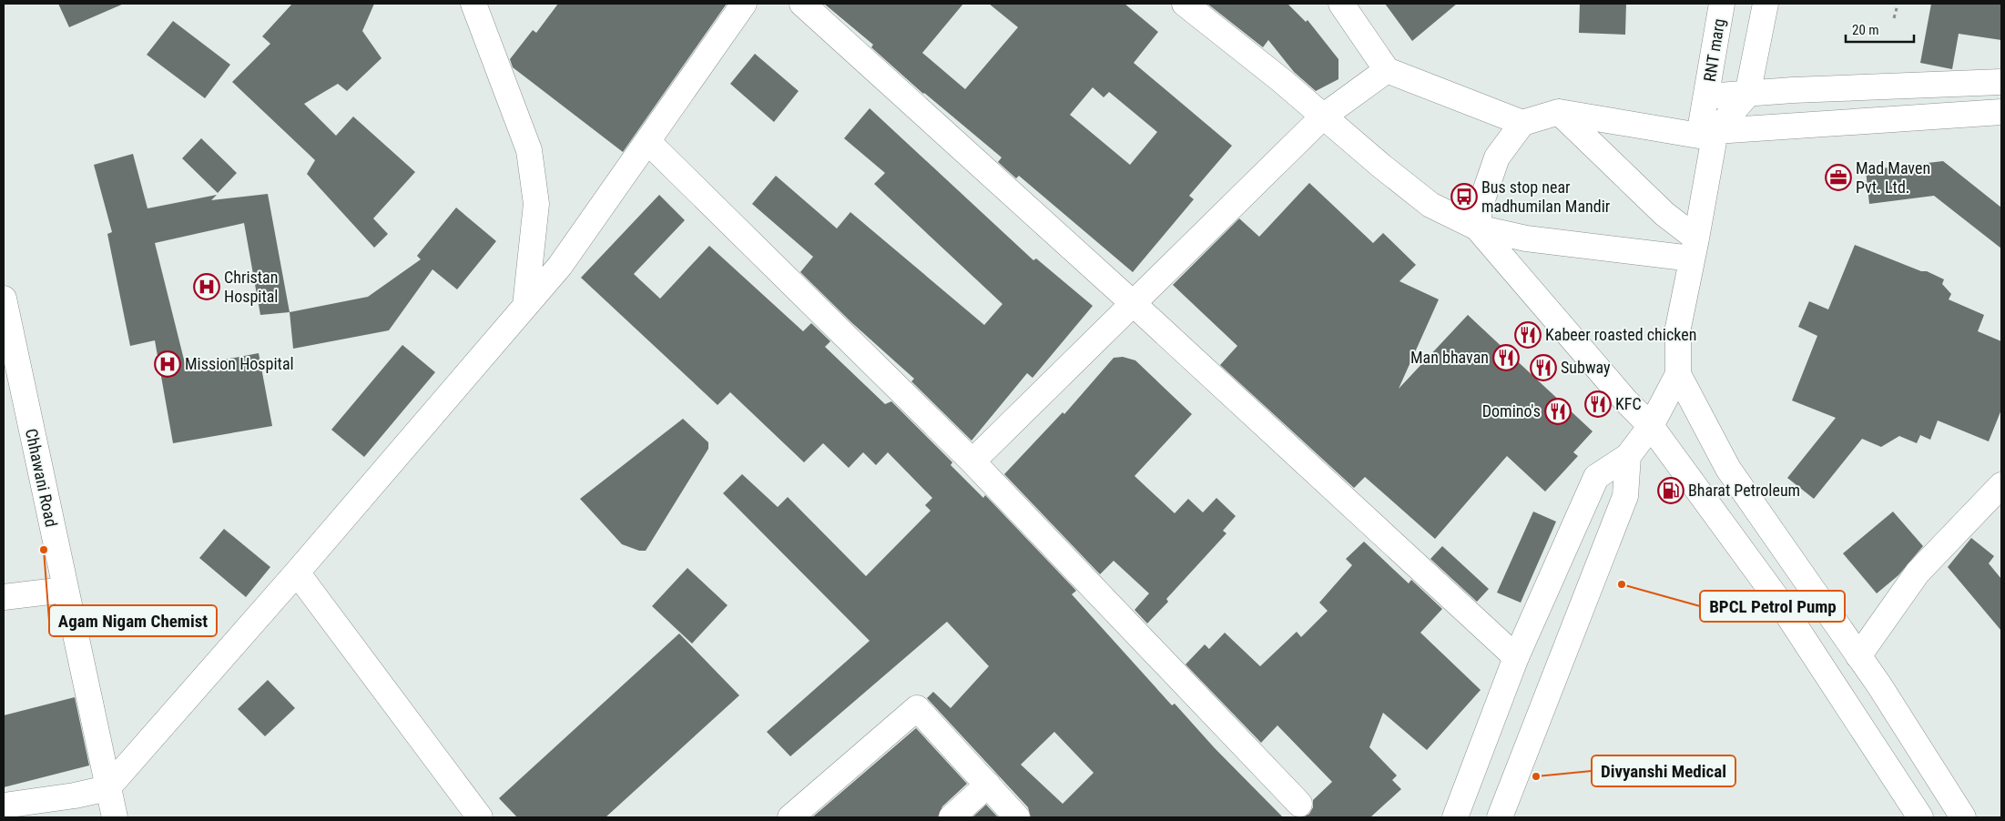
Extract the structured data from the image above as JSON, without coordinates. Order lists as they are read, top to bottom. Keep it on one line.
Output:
{"streets":{"street":["RNT marg","Chhawani Road"]},"places":{"office":["Mad Maven Pvt. Ltd."],"bus stop":["Bus stop near madhumilan Mandir"],"hospital":["Christan Hospital","Mission Hospital"],"restaurant":["Kabeer roasted chicken","Man bhavan","Subway","KFC","Domino's"],"fuel station":["Bharat Petroleum"],"other":["Agam Nigam Chemist","BPCL Petrol Pump","Divyanshi Medical"]},"scale_bar":"20 m"}
